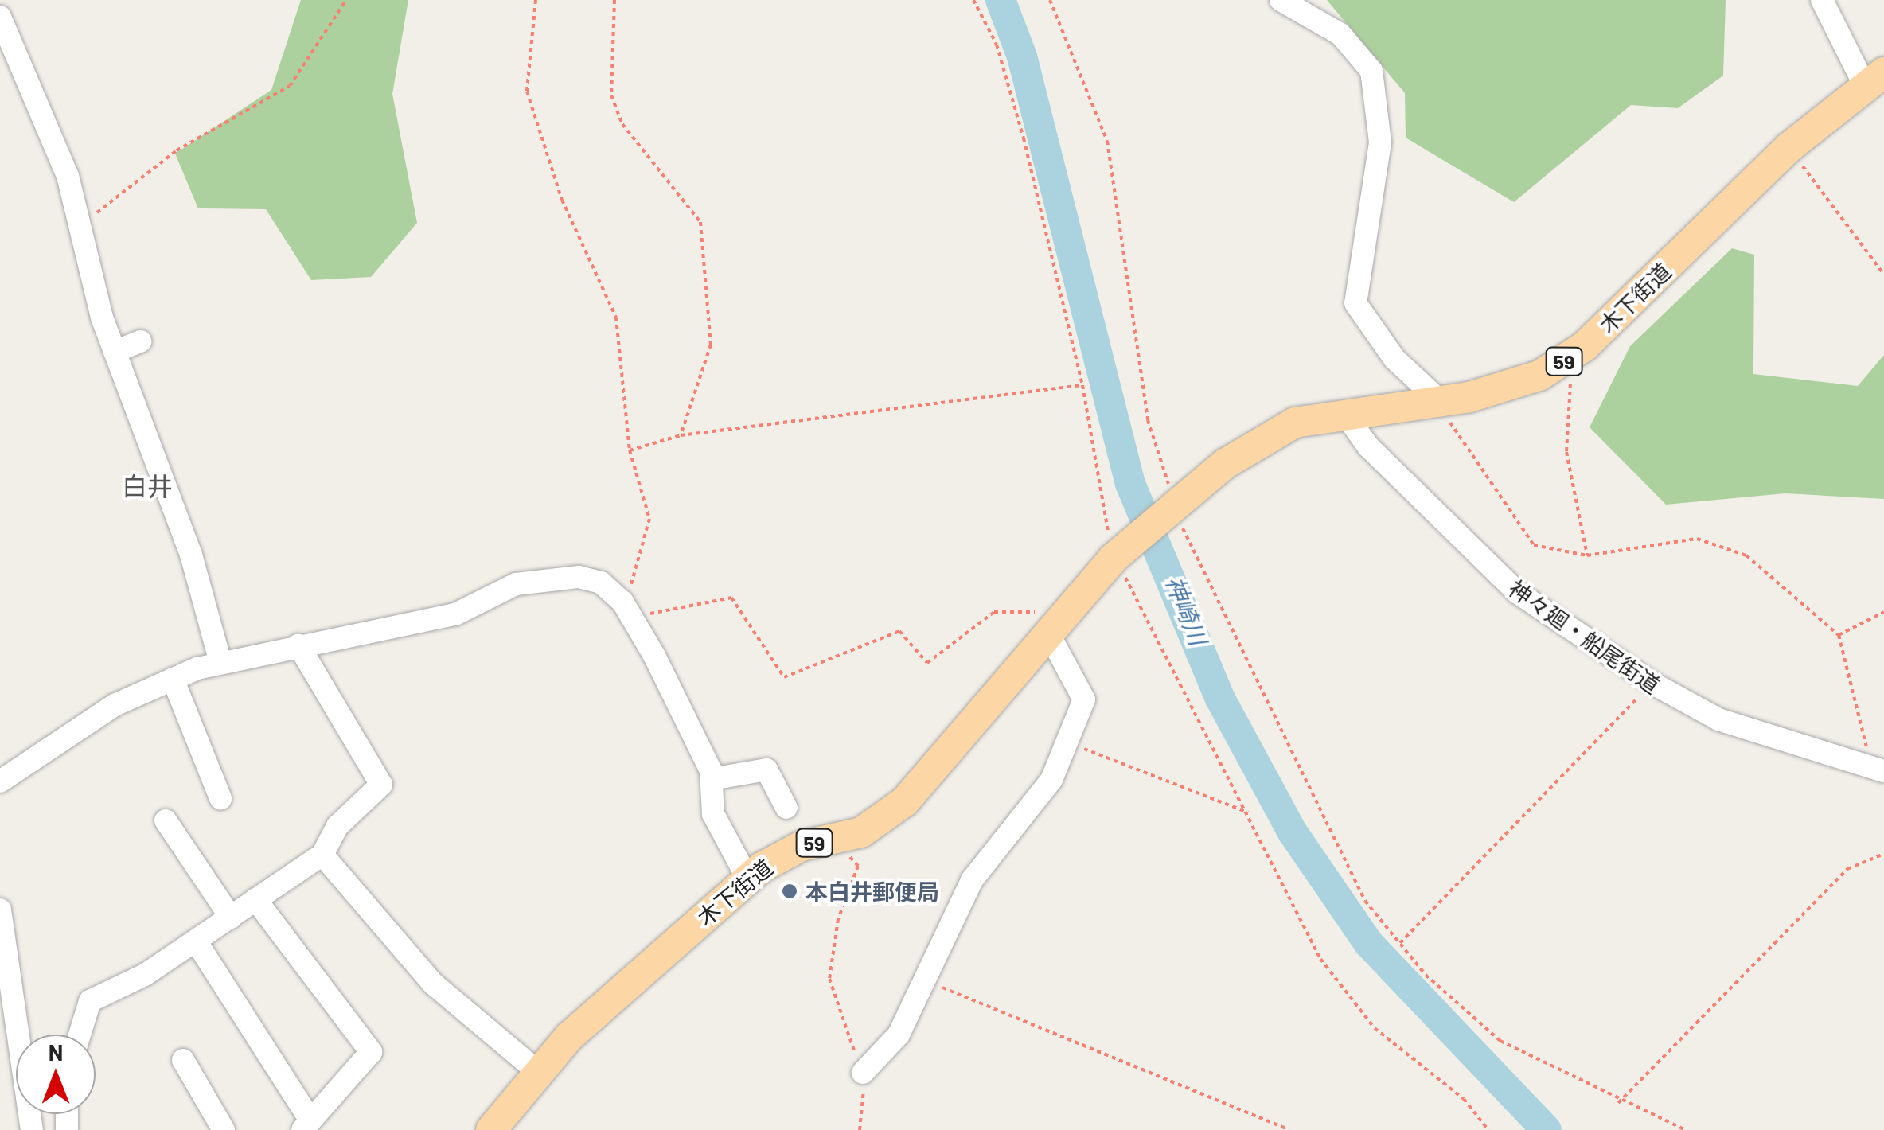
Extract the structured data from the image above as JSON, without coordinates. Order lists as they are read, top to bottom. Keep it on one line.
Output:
{"streets":{"main road":["木下街道","59"],"street":["神々廻・船尾街道"]},"crossings":[["木下街道","59"],["木下街道","神々廻・船尾街道"]],"districts":["白井"],"water":["神崎川"],"places":["本白井郵便局"],"north":"top"}
